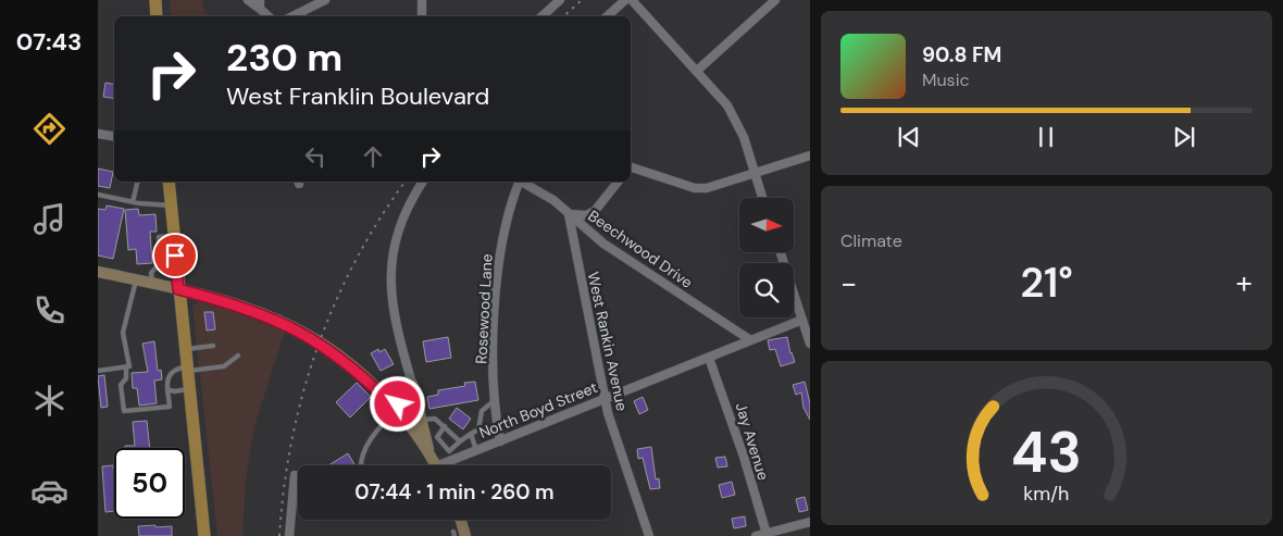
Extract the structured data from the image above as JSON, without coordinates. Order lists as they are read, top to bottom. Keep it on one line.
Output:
{"streets":{"street":["Beechwood Drive","Rosewood Lane","West Rankin Avenue","North Boyd Street","Jay Avenue"]},"crossings":[["Beechwood Drive","West Rankin Avenue"],["Beechwood Drive","North Boyd Street"],["Rosewood Lane","North Boyd Street"],["West Rankin Avenue","North Boyd Street"],["North Boyd Street","Jay Avenue"]],"north":"right","page":{"tabs":"07:43","turn":["230 m","West Franklin Boulevard"],"song":["90.8 FM","Music"],"tile":"Climate","heat":["−","21°","+"],"limit":"50","trip":"07:44 · 1 min · 260 m","gauge":["43","km/h"]}}
